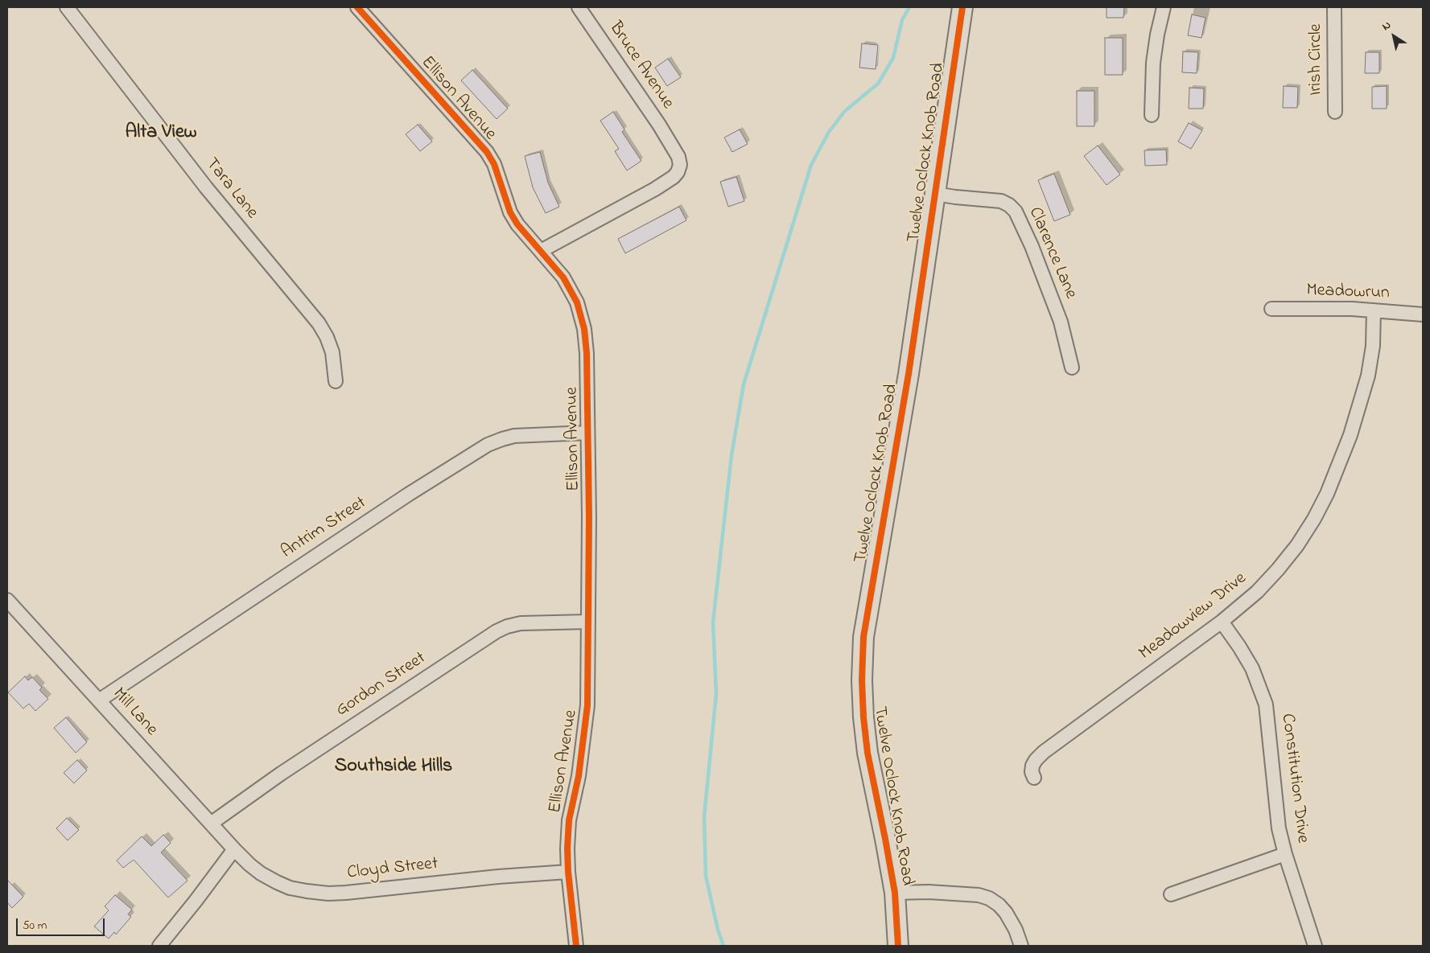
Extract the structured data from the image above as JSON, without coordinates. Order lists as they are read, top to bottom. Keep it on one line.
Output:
{"streets":{"street":["Irish Circle","Bruce Avenue","Ellison Avenue","Twelve Oclock Knob Road","Tara Lane","Clarence Lane","Meadowrun","Antrim Street","Meadowview Drive","Gordon Street","Mill Lane","Constitution Drive","Cloyd Street"]},"crossings":[["Bruce Avenue","Ellison Avenue"],["Ellison Avenue","Antrim Street"],["Ellison Avenue","Gordon Street"],["Ellison Avenue","Cloyd Street"],["Twelve Oclock Knob Road","Clarence Lane"],["Meadowrun","Meadowview Drive"],["Antrim Street","Mill Lane"],["Meadowview Drive","Constitution Drive"],["Gordon Street","Mill Lane"],["Mill Lane","Cloyd Street"]],"districts":["Alta View","Southside Hills"],"scale_bar":"50 m","north":"top left"}
